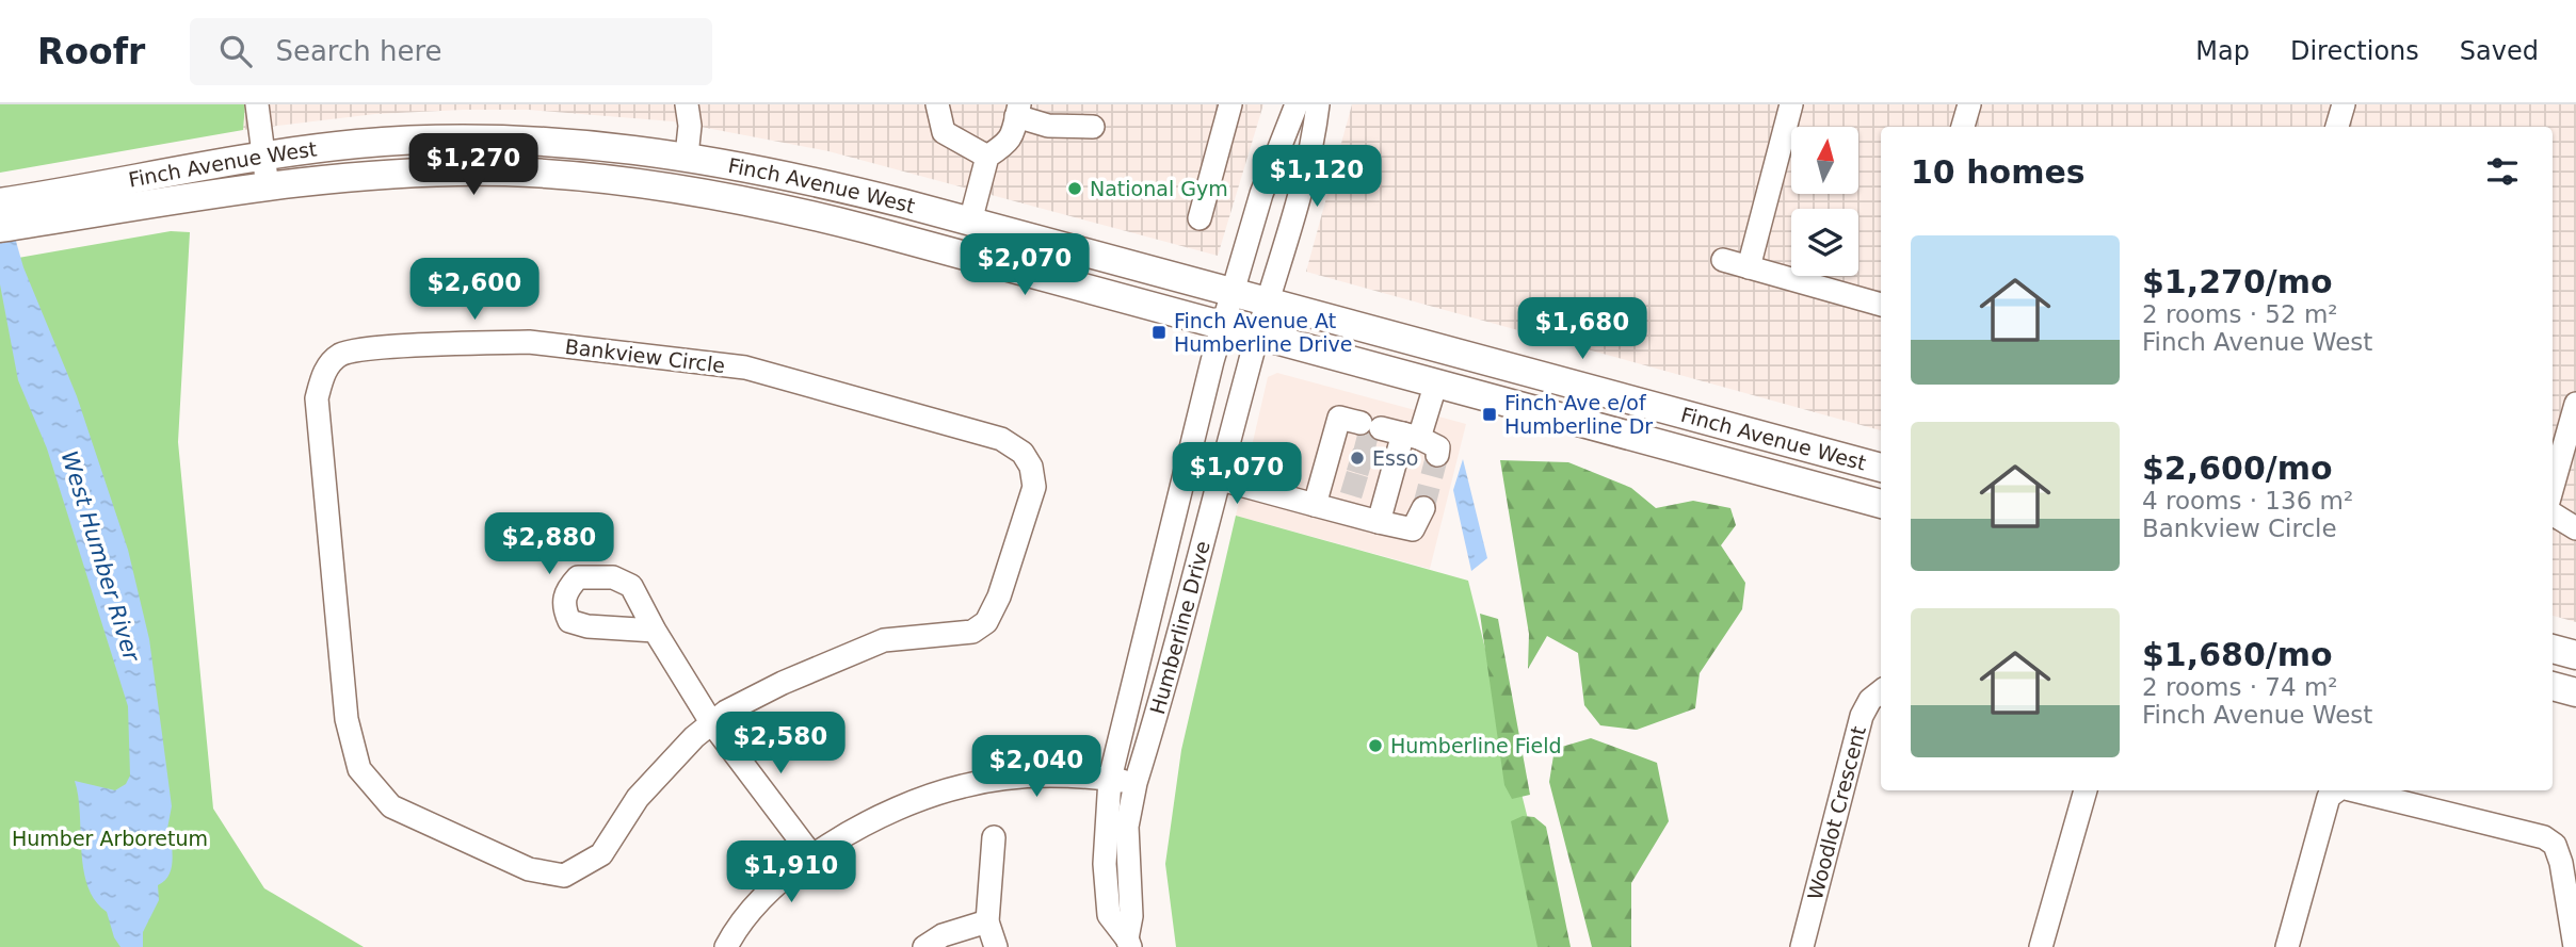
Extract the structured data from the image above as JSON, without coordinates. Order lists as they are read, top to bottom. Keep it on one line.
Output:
{"streets":{"main road":["Finch Avenue West"],"street":["Bankview Circle","Humberline Drive","Woodlot Crescent"]},"crossings":[["Finch Avenue West","Humberline Drive"]],"water":["West Humber River"],"parks":["Humber Arboretum"],"places":{"other":["National Gym","Esso","Humberline Field"],"transit":["Finch Avenue At Humberline Drive","Finch Ave e/of Humberline Dr"]},"north":"top","page":{"header":"Roofr","search":"Search here","nav":["Map","Directions","Saved"],"heading":"10 homes","price":["$1,270","$1,120","$2,070","$2,600","$1,680","$1,070","$2,880","$2,580","$2,040","$1,910"],"list":[{"name":"$1,270/mo","note":"2 rooms · 52 m² · Finch Avenue West"},{"name":"$2,600/mo","note":"4 rooms · 136 m² · Bankview Circle"},{"name":"$1,680/mo","note":"2 rooms · 74 m² · Finch Avenue West"}]}}
